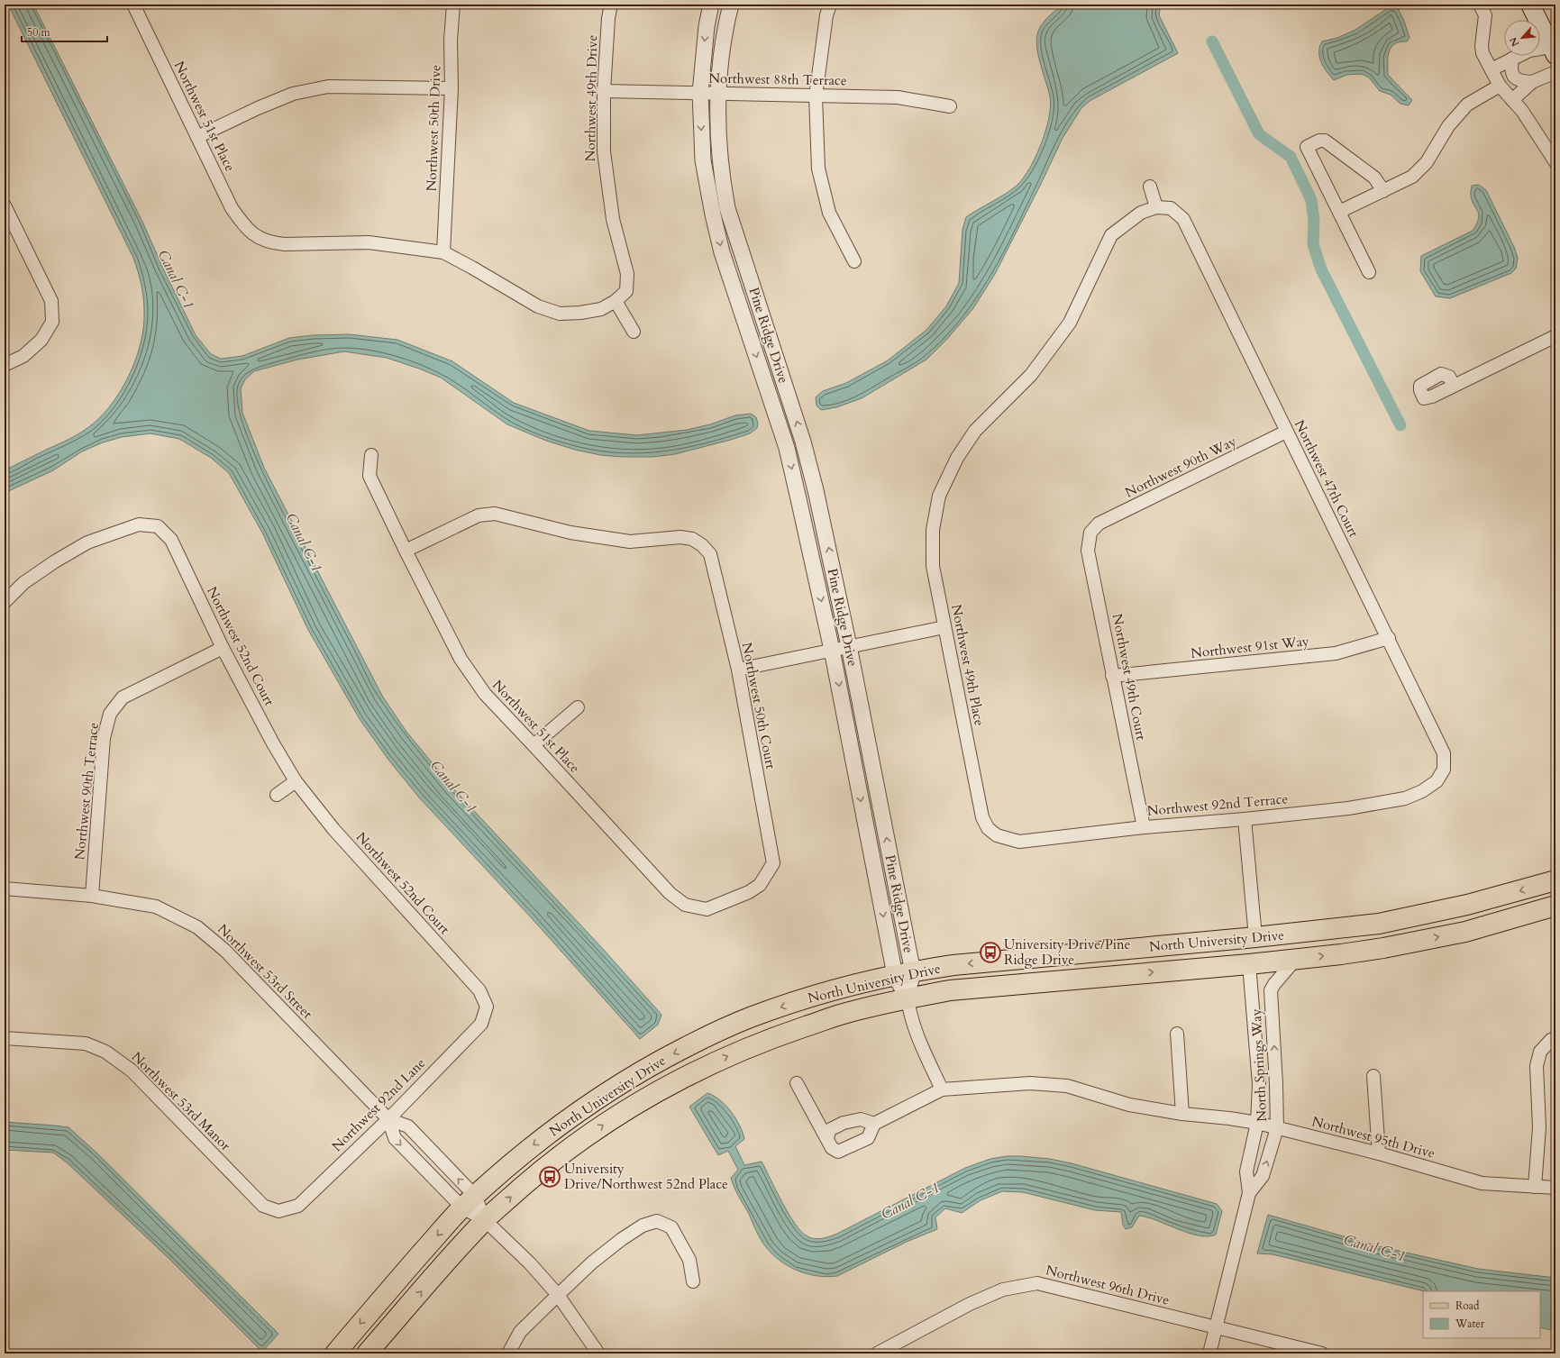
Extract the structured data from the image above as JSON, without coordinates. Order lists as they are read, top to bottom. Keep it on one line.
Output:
{"streets":{"main road":["North University Drive"],"street":["Northwest 88th Terrace","Northwest 49th Drive","Northwest 51st Place","Northwest 50th Drive","Pine Ridge Drive","Northwest 90th Way","Northwest 47th Court","Northwest 52nd Court","Northwest 91st Way","Northwest 49th Place","Northwest 49th Court","Northwest 50th Court","Northwest 90th Terrace","Northwest 92nd Terrace","Northwest 53rd Street","North Springs Way","Northwest 53rd Manor","Northwest 92nd Lane","Northwest 95th Drive","Northwest 96th Drive"]},"crossings":[["Northwest 88th Terrace","Northwest 49th Drive"],["Northwest 88th Terrace","Pine Ridge Drive"],["Northwest 51st Place","Northwest 50th Drive"],["Northwest 51st Place","Northwest 50th Court"],["Pine Ridge Drive","North University Drive"],["Northwest 90th Way","Northwest 47th Court"],["Northwest 90th Way","Northwest 49th Court"],["Northwest 47th Court","Northwest 91st Way"],["Northwest 47th Court","Northwest 49th Place"],["Northwest 47th Court","Northwest 92nd Terrace"],["Northwest 52nd Court","Northwest 90th Terrace"],["Northwest 52nd Court","Northwest 92nd Lane"],["Northwest 91st Way","Northwest 49th Court"],["Northwest 49th Place","Northwest 92nd Terrace"],["Northwest 49th Court","Northwest 92nd Terrace"],["Northwest 90th Terrace","Northwest 53rd Street"],["North University Drive","Northwest 53rd Street"],["North University Drive","North Springs Way"],["Northwest 53rd Street","Northwest 92nd Lane"],["North Springs Way","Northwest 95th Drive"],["North Springs Way","Northwest 96th Drive"],["Northwest 53rd Manor","Northwest 92nd Lane"]],"water":["Canal C-1"],"places":{"bus stop":["University Drive/Pine Ridge Drive","University Drive/Northwest 52nd Place"]},"legend":["Road","Water"],"scale_bar":"50 m","north":"bottom left"}
